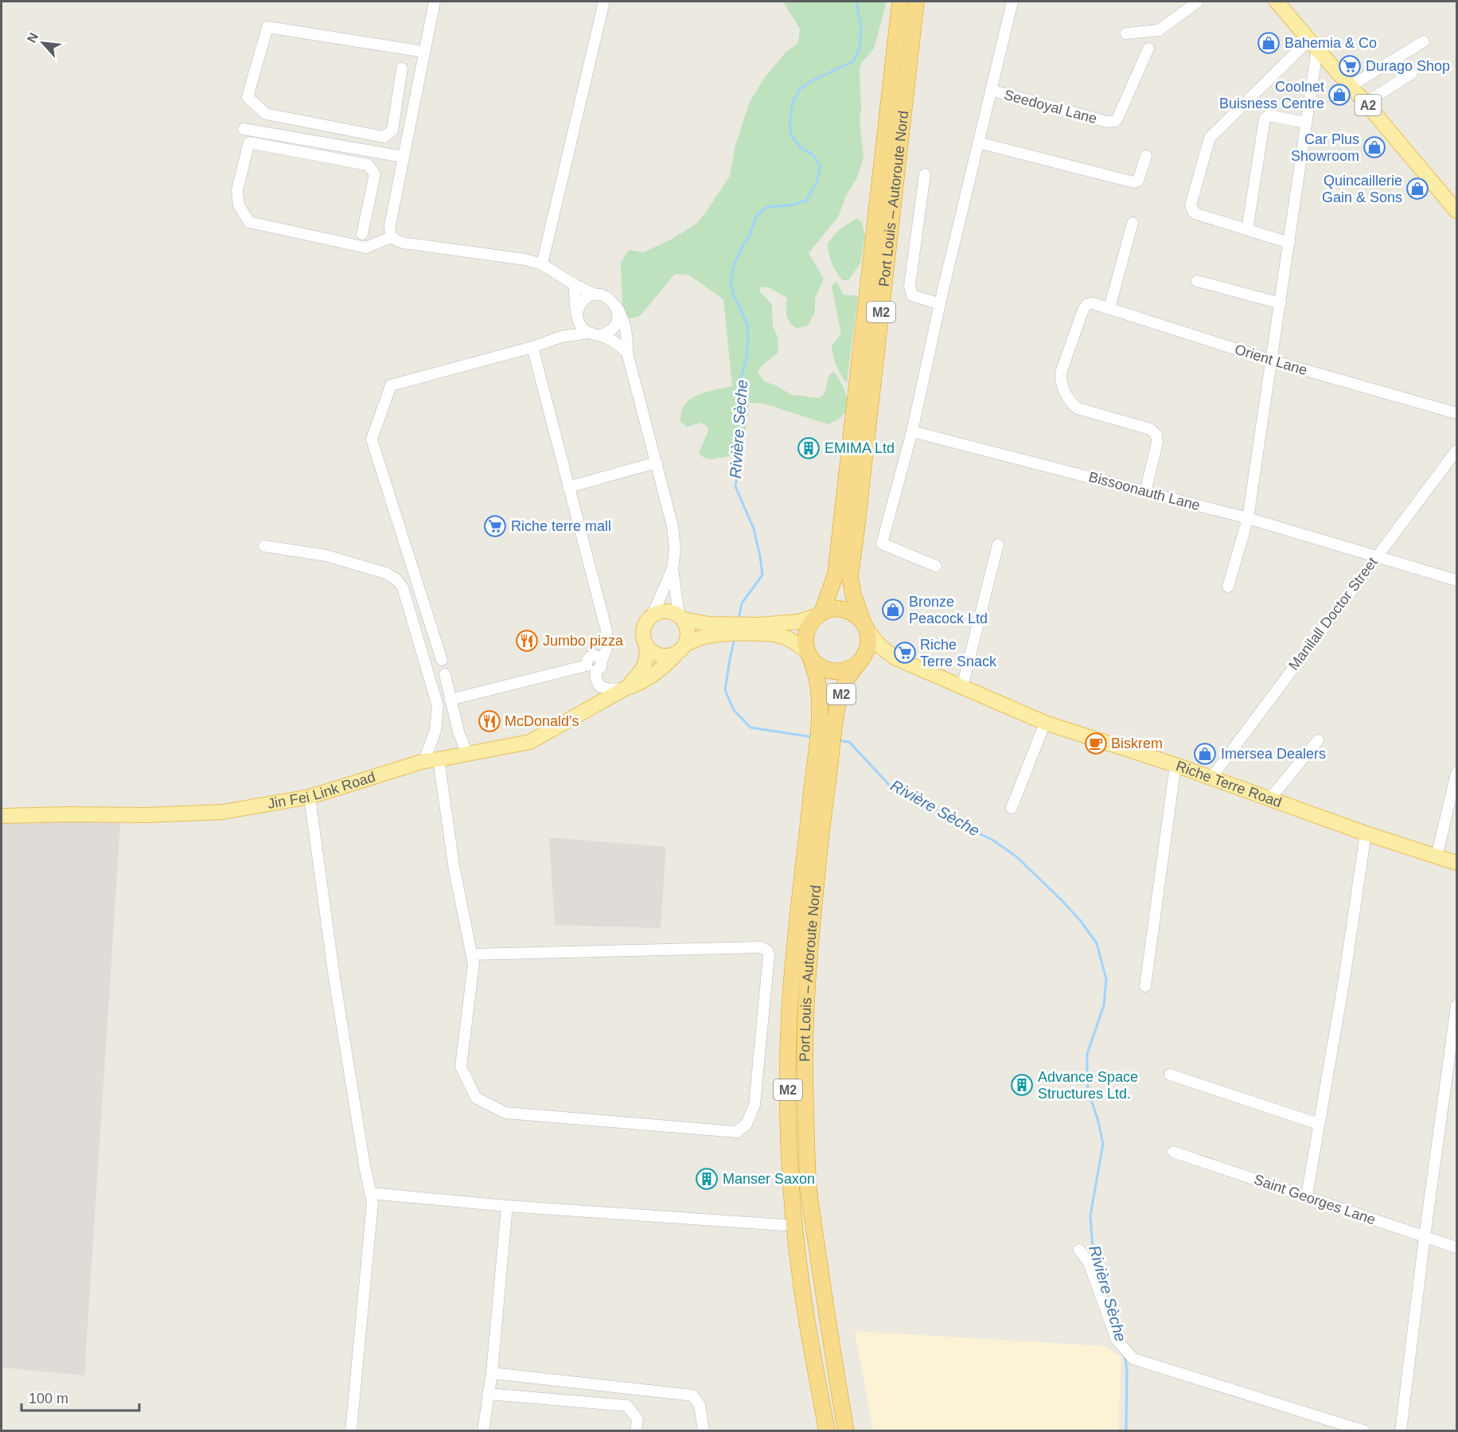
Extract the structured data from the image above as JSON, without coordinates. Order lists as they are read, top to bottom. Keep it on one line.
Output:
{"streets":{"highway":["Port Louis – Autoroute Nord","M2"],"main road":["A2","Riche Terre Road","Jin Fei Link Road"],"street":["Seedoyal Lane","Orient Lane","Bissoonauth Lane","Manilall Doctor Street","Saint Georges Lane"]},"crossings":[["Port Louis – Autoroute Nord","M2"],["Orient Lane","Bissoonauth Lane"],["Bissoonauth Lane","Manilall Doctor Street"],["Manilall Doctor Street","Riche Terre Road"]],"water":["Rivière Sèche"],"places":{"shop":["Bahemia & Co","Coolnet Buisness Centre","Car Plus Showroom","Quincaillerie Gain & Sons","Bronze Peacock Ltd","Imersea Dealers"],"supermarket":["Durago Shop","Riche terre mall","Riche Terre Snack"],"building":["EMIMA Ltd","Advance Space Structures Ltd.","Manser Saxon"],"restaurant":["Jumbo pizza","McDonald's"],"cafe":["Biskrem"]},"scale_bar":"100 m","north":"top left"}
